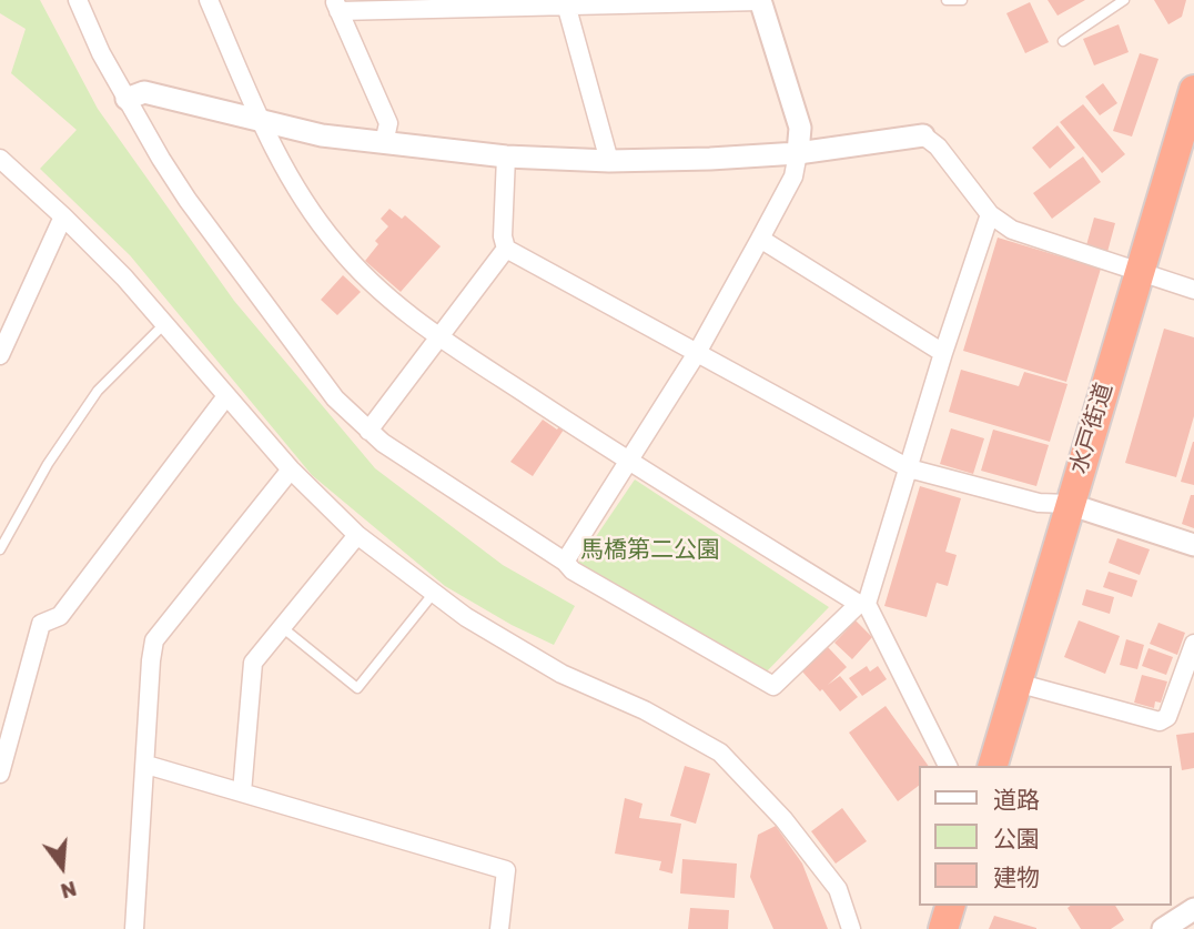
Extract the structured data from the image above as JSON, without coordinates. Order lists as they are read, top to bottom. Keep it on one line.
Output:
{"streets":{"highway":["水戸街道"]},"parks":["馬橋第二公園"],"legend":["道路","公園","建物"],"north":"bottom"}
